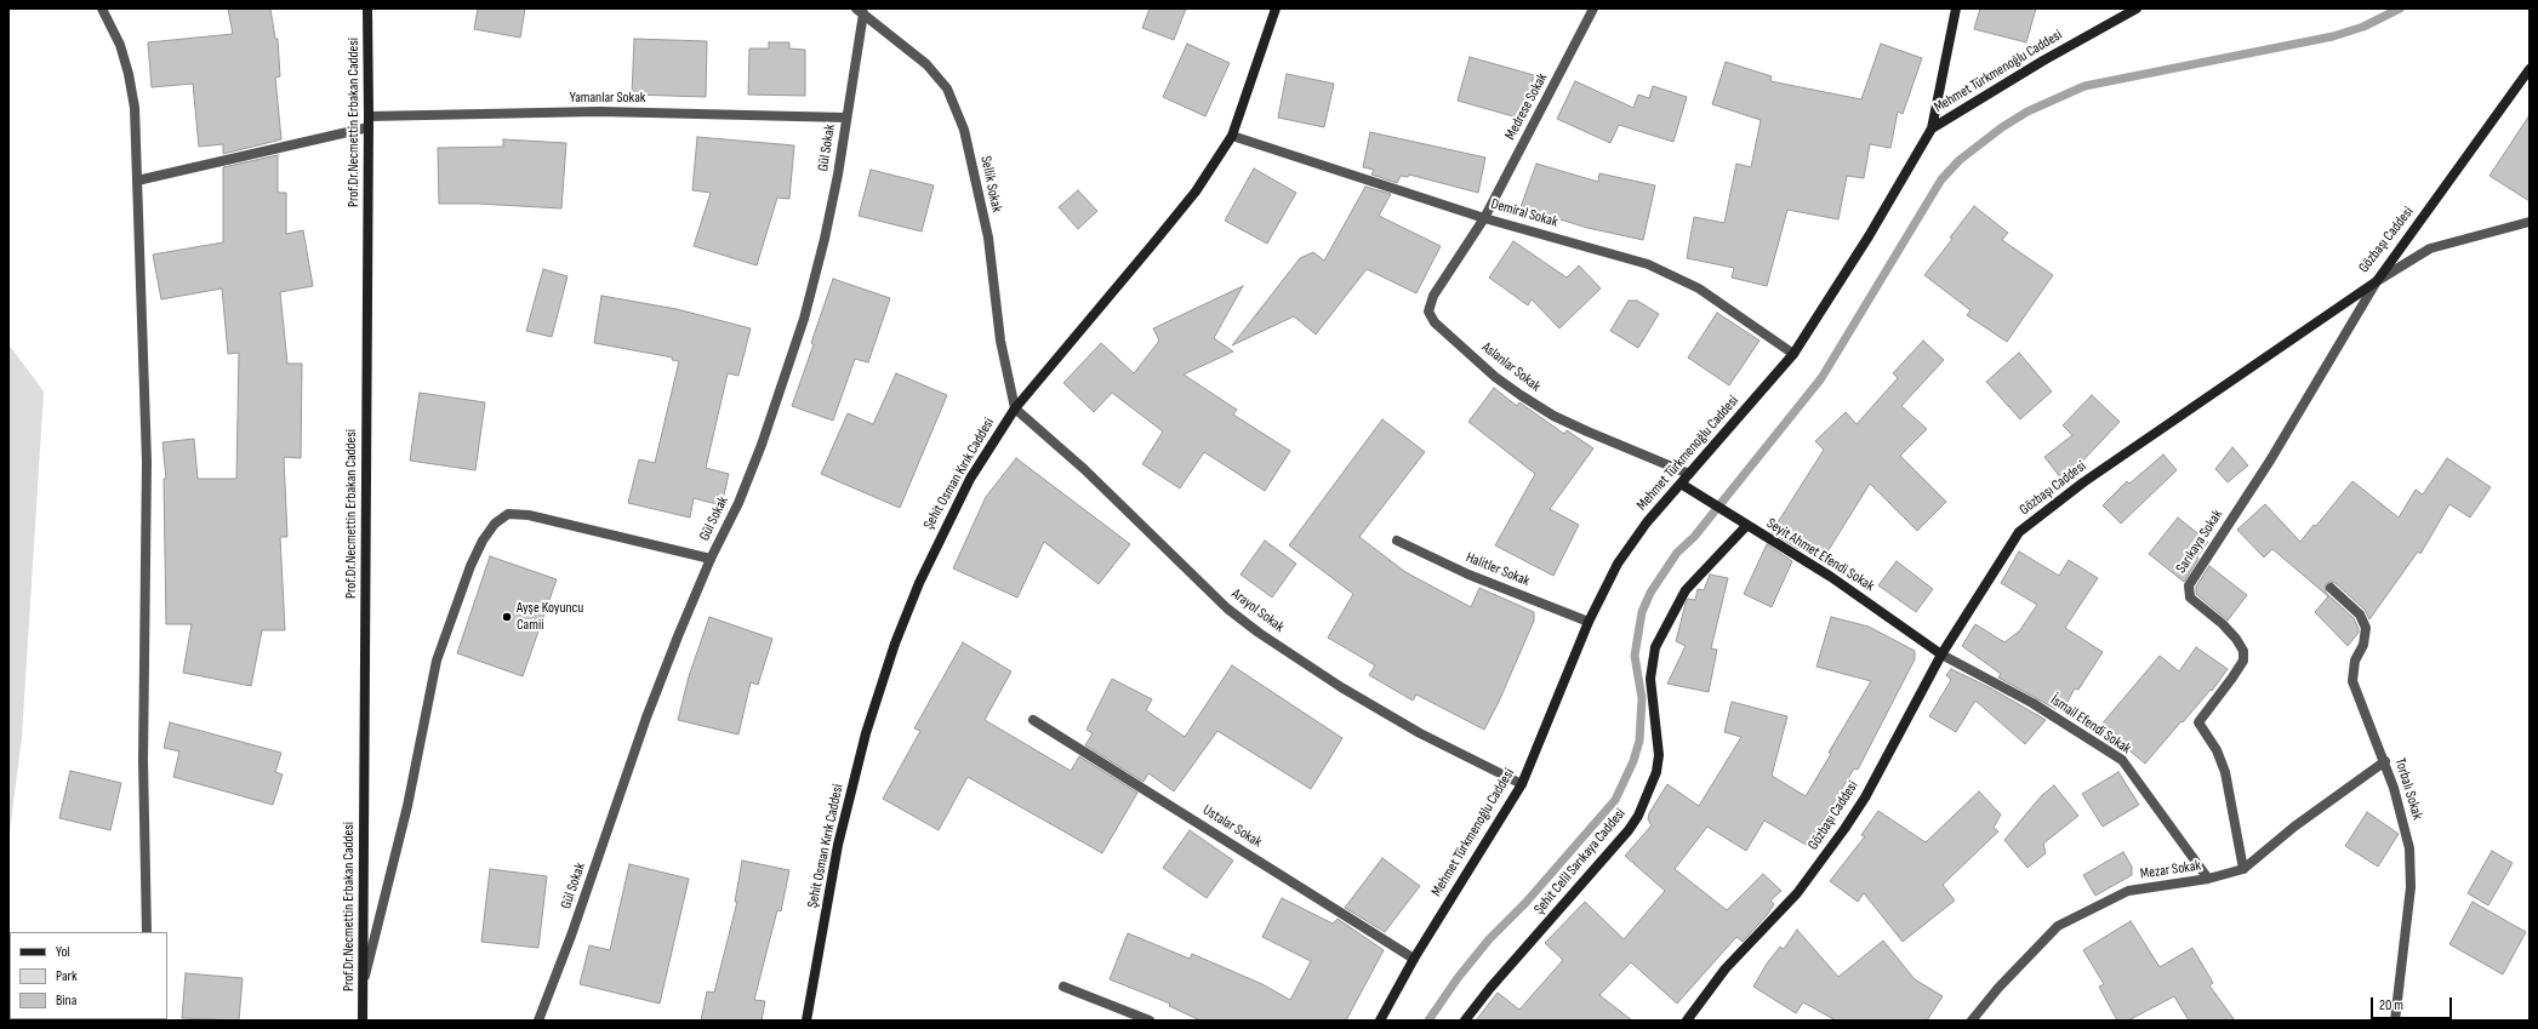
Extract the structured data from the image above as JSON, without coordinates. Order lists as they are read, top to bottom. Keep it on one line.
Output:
{"streets":{"street":["Mehmet Türkmenoğlu Caddesi","Yamanlar Sokak","Medrese Sokak","Prof.Dr.Necmettin Erbakan Caddesi","Gül Sokak","Sellik Sokak","Demiral Sokak","Gözbaşı Caddesi","Aslanlar Sokak","Şehit Osman Kırık Caddesi","Sarıkaya Sokak","Seyit Ahmet Efendi Sokak","Halitler Sokak","Arayol Sokak","İsmail Efendi Sokak","Torbalı Sokak","Ustalar Sokak","Şehit Celil Sarıkaya Caddesi","Mezar Sokak"]},"crossings":[["Mehmet Türkmenoğlu Caddesi","Demiral Sokak"],["Mehmet Türkmenoğlu Caddesi","Aslanlar Sokak"],["Mehmet Türkmenoğlu Caddesi","Seyit Ahmet Efendi Sokak"],["Mehmet Türkmenoğlu Caddesi","Halitler Sokak"],["Mehmet Türkmenoğlu Caddesi","Arayol Sokak"],["Mehmet Türkmenoğlu Caddesi","Ustalar Sokak"],["Yamanlar Sokak","Prof.Dr.Necmettin Erbakan Caddesi"],["Yamanlar Sokak","Gül Sokak"],["Medrese Sokak","Demiral Sokak"],["Medrese Sokak","Aslanlar Sokak"],["Gül Sokak","Sellik Sokak"],["Sellik Sokak","Şehit Osman Kırık Caddesi"],["Sellik Sokak","Arayol Sokak"],["Demiral Sokak","Aslanlar Sokak"],["Demiral Sokak","Şehit Osman Kırık Caddesi"],["Gözbaşı Caddesi","Sarıkaya Sokak"],["Gözbaşı Caddesi","Seyit Ahmet Efendi Sokak"],["Gözbaşı Caddesi","İsmail Efendi Sokak"],["Şehit Osman Kırık Caddesi","Arayol Sokak"],["Sarıkaya Sokak","Mezar Sokak"],["Seyit Ahmet Efendi Sokak","İsmail Efendi Sokak"],["Seyit Ahmet Efendi Sokak","Şehit Celil Sarıkaya Caddesi"],["İsmail Efendi Sokak","Mezar Sokak"],["Torbalı Sokak","Mezar Sokak"]],"places":["Ayşe Koyuncu Camii"],"legend":["Yol","Park","Bina"],"scale_bar":"20 m"}
